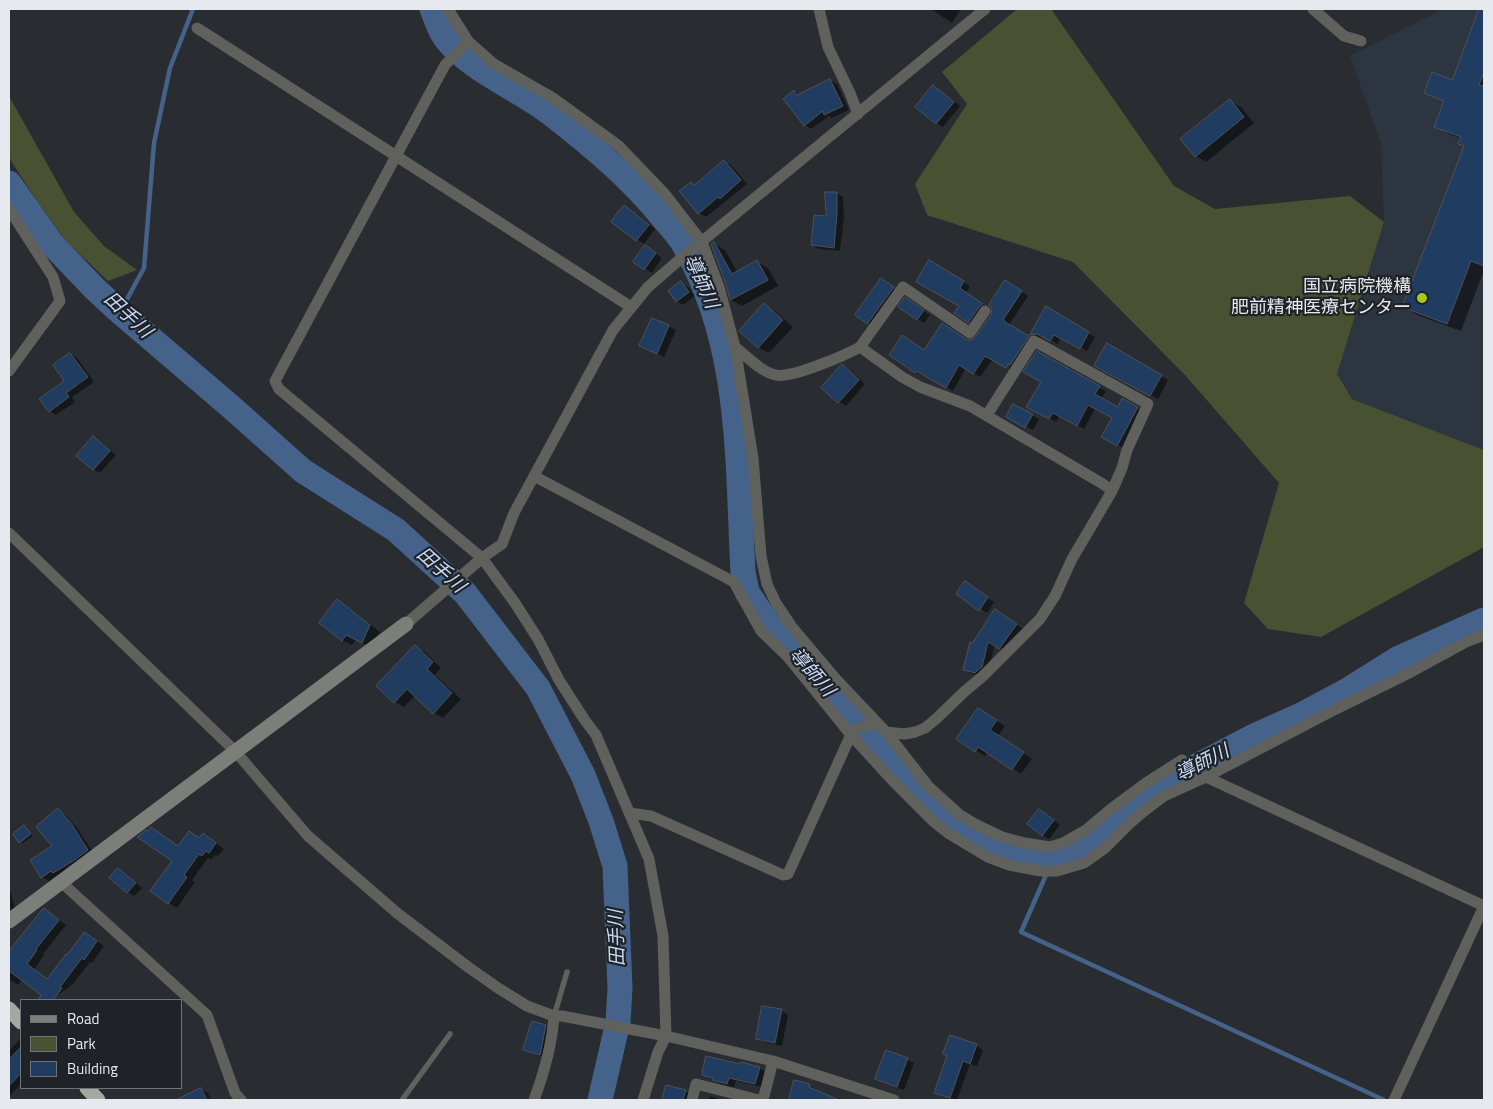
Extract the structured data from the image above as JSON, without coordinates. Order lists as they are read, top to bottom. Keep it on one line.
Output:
{"water":["導師川","田手川"],"places":["国立病院機構 肥前精神医療センター"],"legend":["Road","Park","Building"]}
